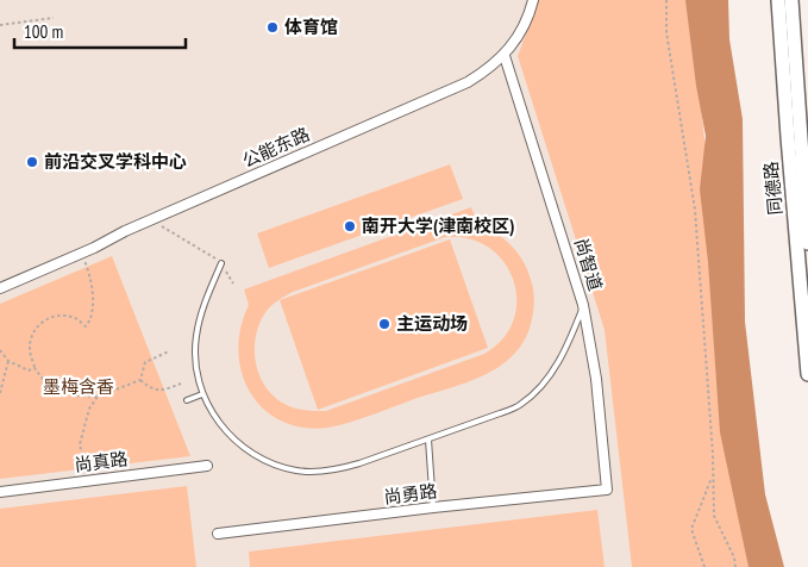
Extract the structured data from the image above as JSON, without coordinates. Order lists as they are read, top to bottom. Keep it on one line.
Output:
{"streets":{"main road":["同德路"],"street":["公能东路","尚智道","尚真路","尚勇路"]},"crossings":[["公能东路","尚智道"],["尚智道","尚勇路"]],"parks":["墨梅含香"],"places":["体育馆","前沿交叉学科中心","南开大学(津南校区)","主运动场"],"scale_bar":"100 m"}
